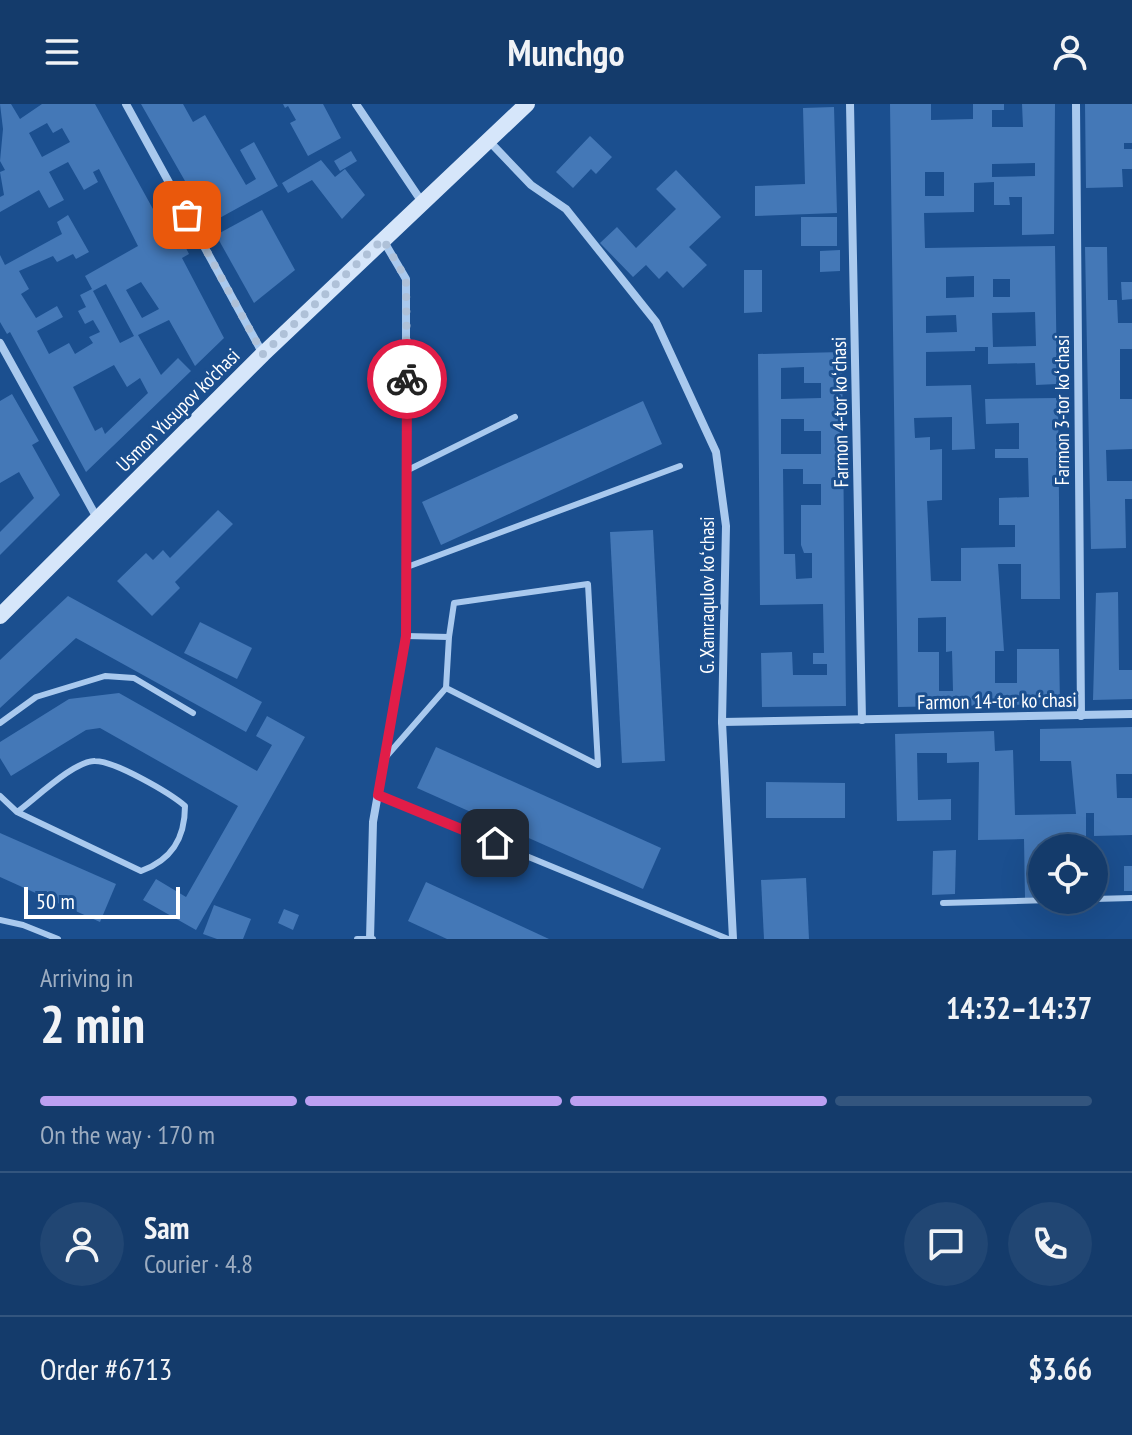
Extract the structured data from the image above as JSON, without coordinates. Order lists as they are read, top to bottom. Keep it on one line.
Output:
{"streets":{"main road":["Usmon Yusupov ko'chasi"],"street":["Farmon 3-tor koʻchasi","Farmon 4-tor koʻchasi","G. Xamraqulov koʻchasi","Farmon 14-tor koʻchasi"]},"crossings":[["Usmon Yusupov ko'chasi","G. Xamraqulov koʻchasi"],["Farmon 3-tor koʻchasi","Farmon 14-tor koʻchasi"],["Farmon 4-tor koʻchasi","Farmon 14-tor koʻchasi"],["G. Xamraqulov koʻchasi","Farmon 14-tor koʻchasi"]],"scale_bar":"50 m","page":{"header":"Munchgo","scale":"50 m","heading":["2 min","Arriving in","14:32–14:37"],"panel":["Sam","Courier · 4.8","Order #6713","$3.66"],"bar":"On the way · 170 m"}}
